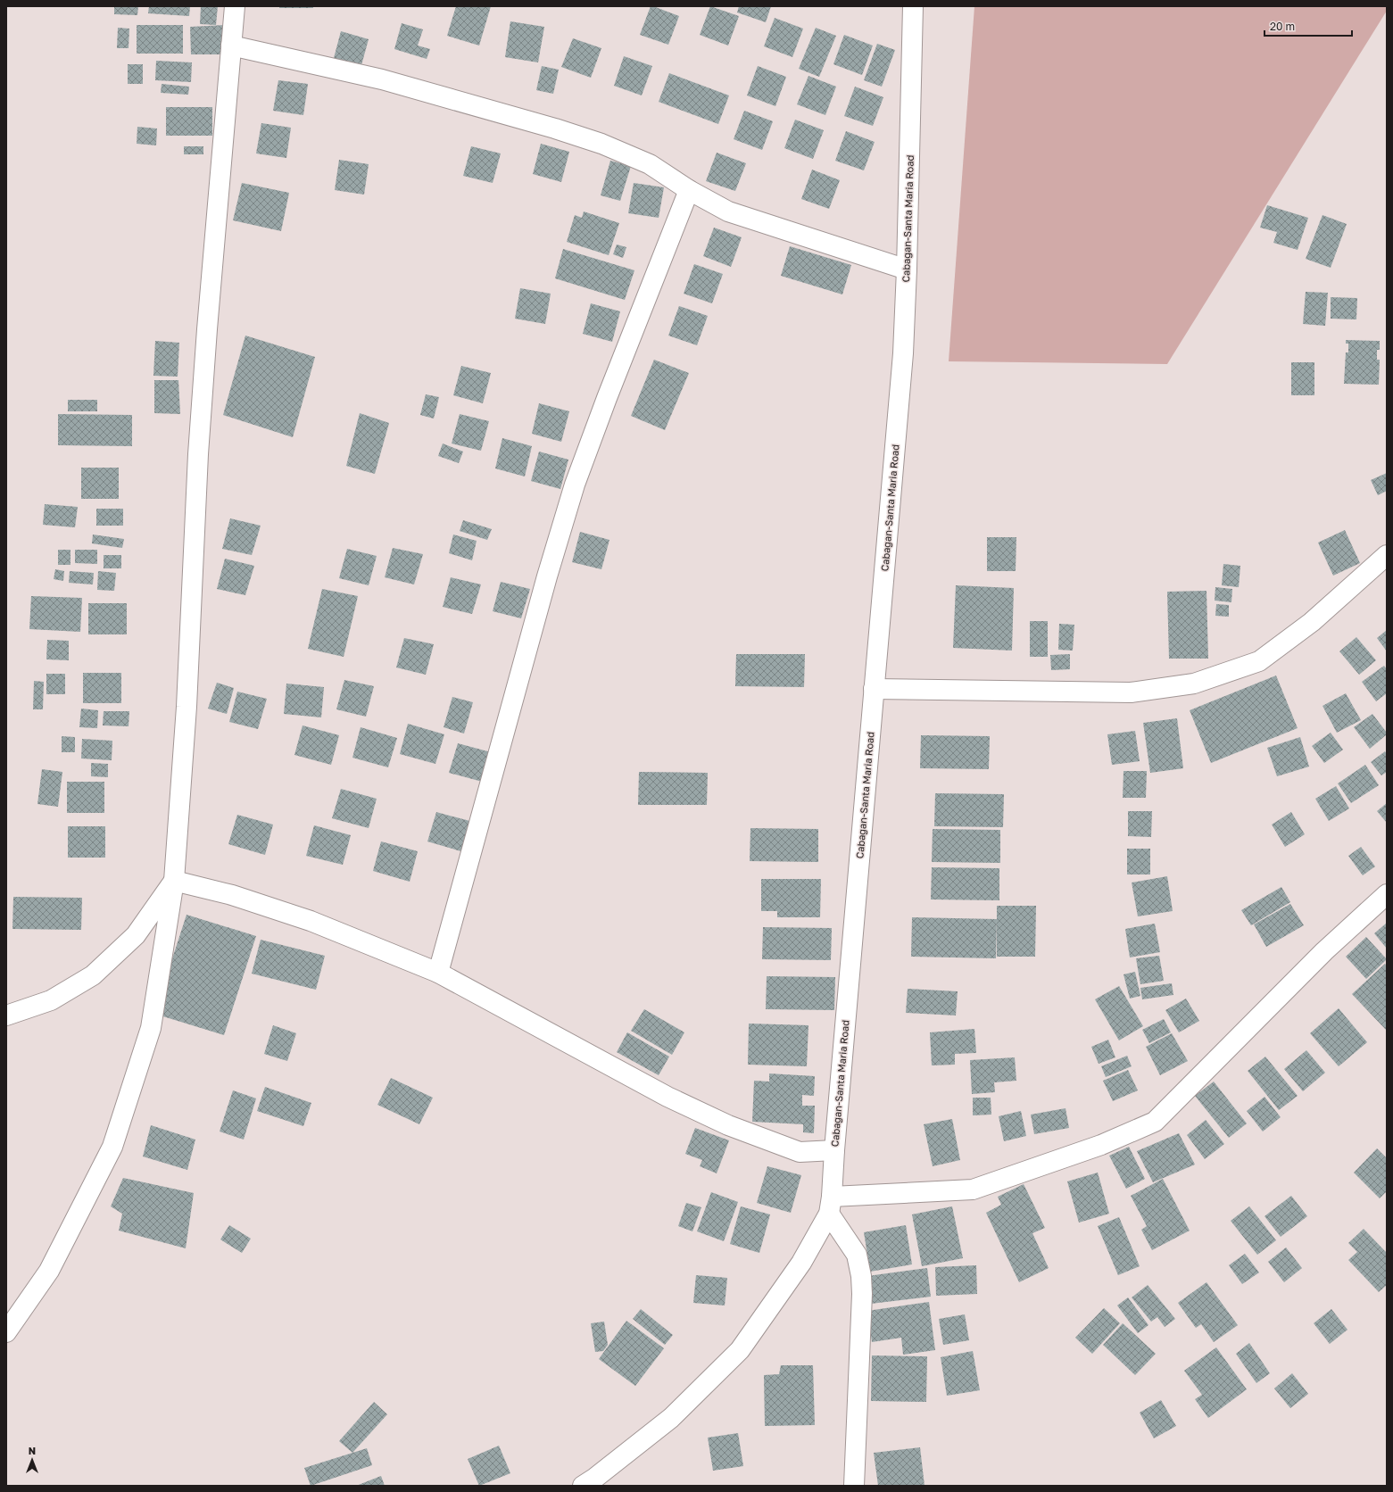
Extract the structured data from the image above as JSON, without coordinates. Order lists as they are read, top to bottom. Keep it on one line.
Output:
{"streets":{"street":["Cabagan-Santa Maria Road"]},"scale_bar":"20 m","north":"top"}
